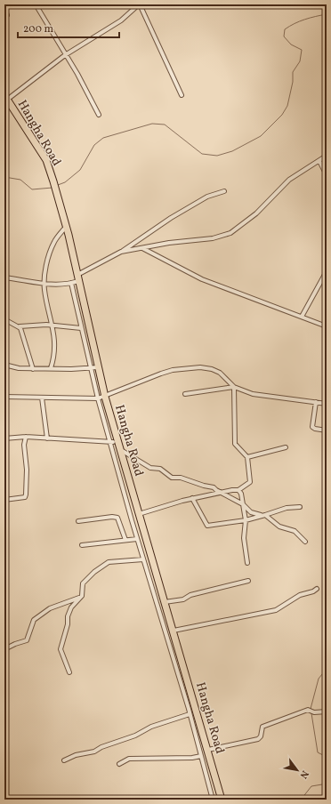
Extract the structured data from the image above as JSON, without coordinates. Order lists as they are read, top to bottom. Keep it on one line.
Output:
{"streets":{"highway":["Hangha Road"]},"scale_bar":"200 m","north":"bottom right"}
